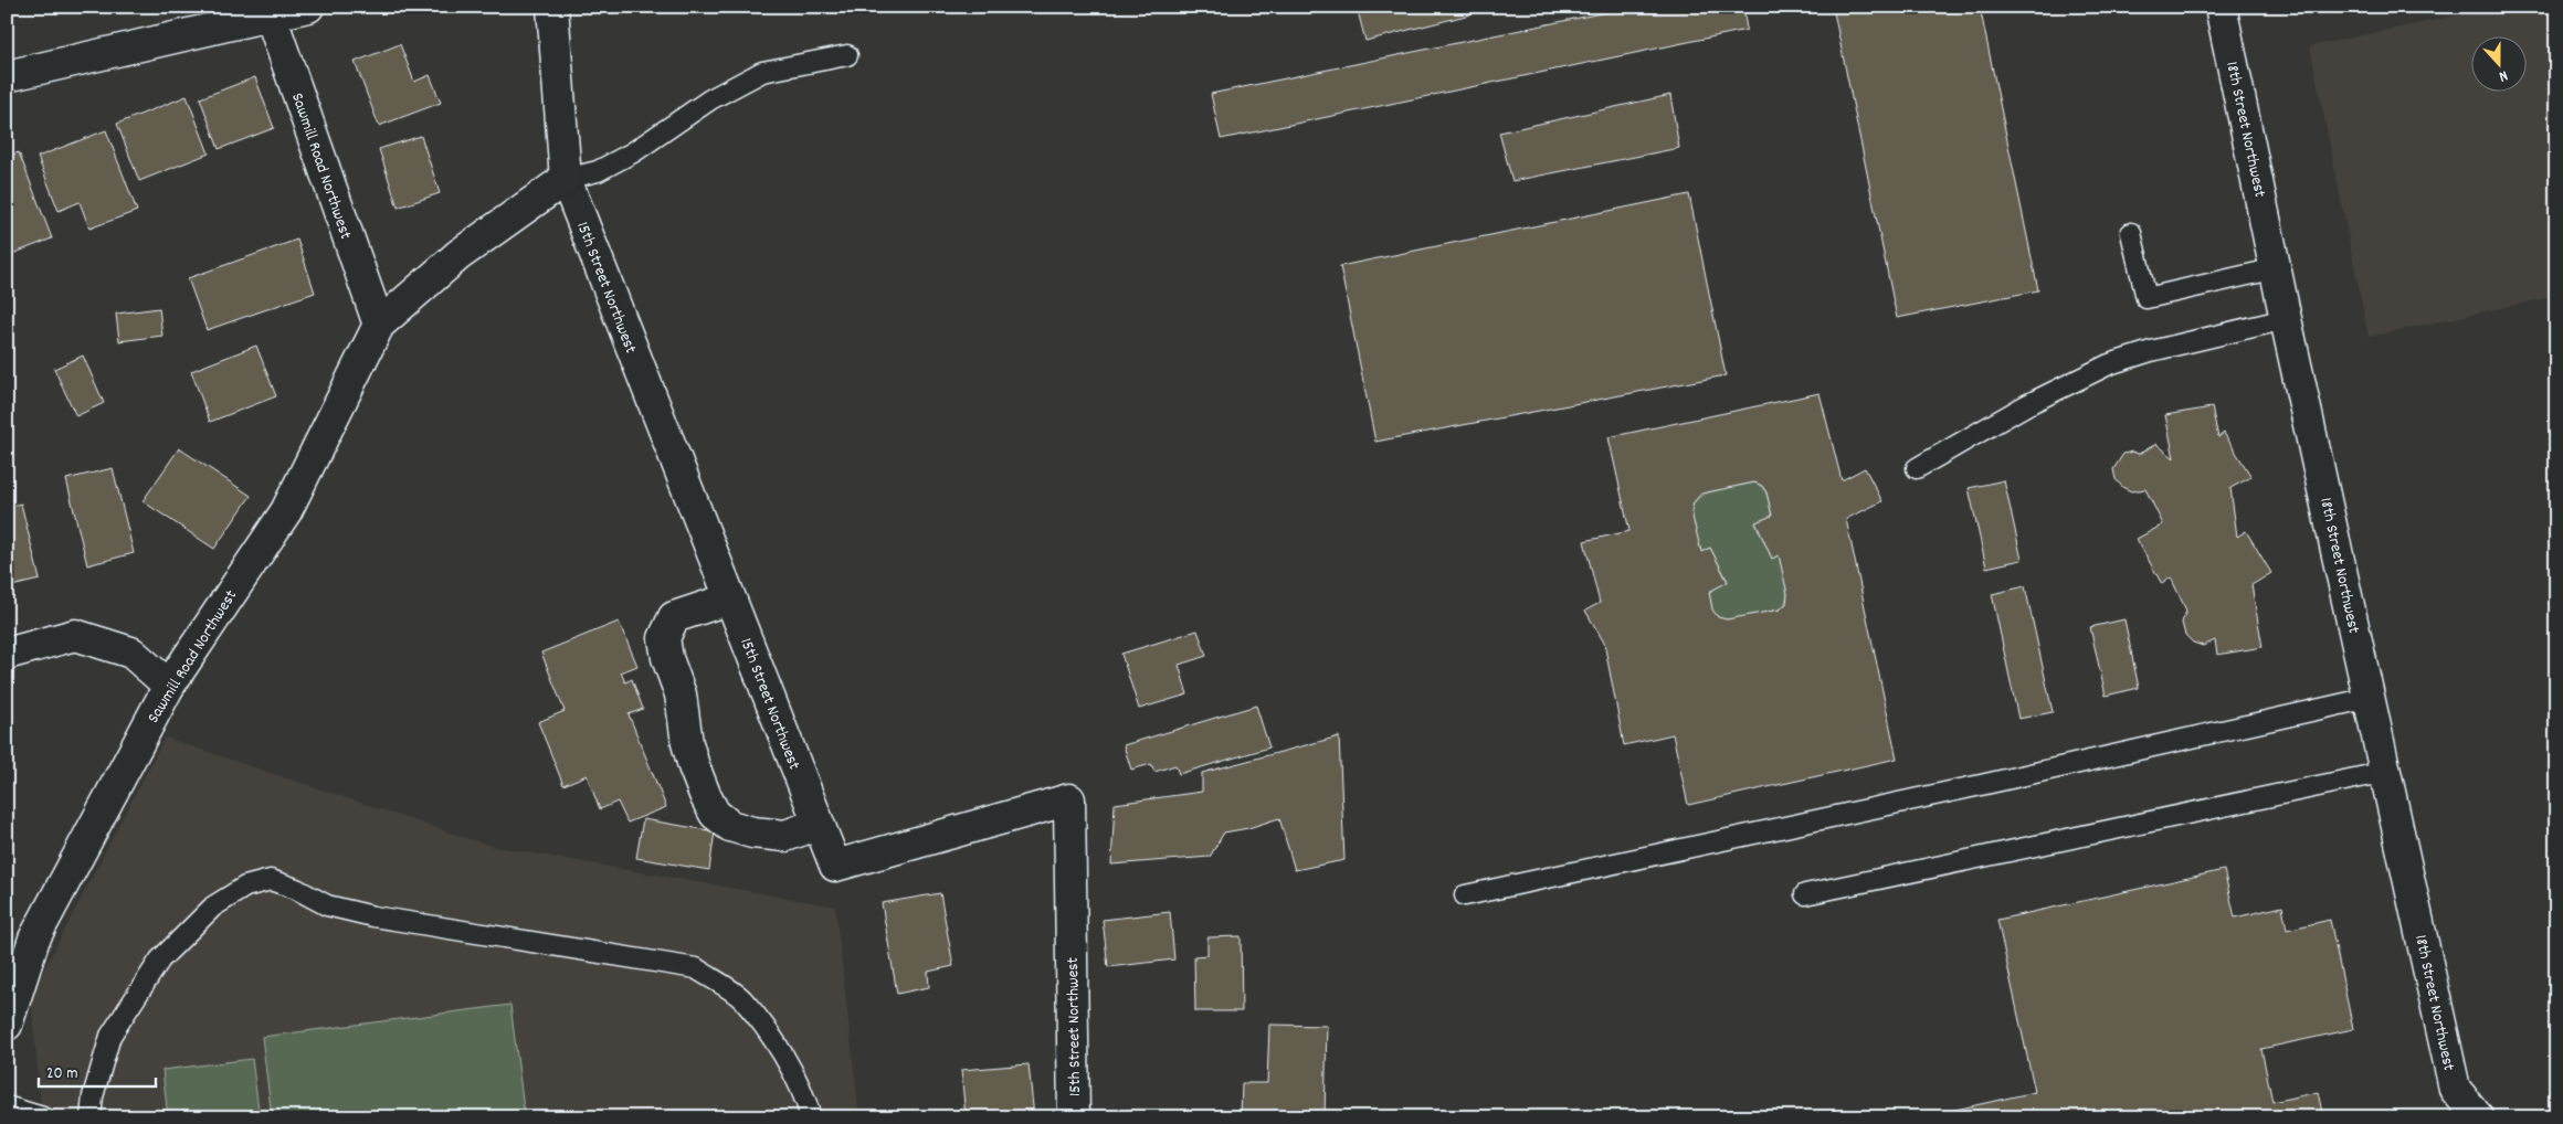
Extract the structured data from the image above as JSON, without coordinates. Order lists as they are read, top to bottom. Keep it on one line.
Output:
{"streets":{"street":["18th Street Northwest","Sawmill Road Northwest","15th Street Northwest"]},"crossings":[["Sawmill Road Northwest","15th Street Northwest"]],"scale_bar":"20 m","north":"bottom"}
